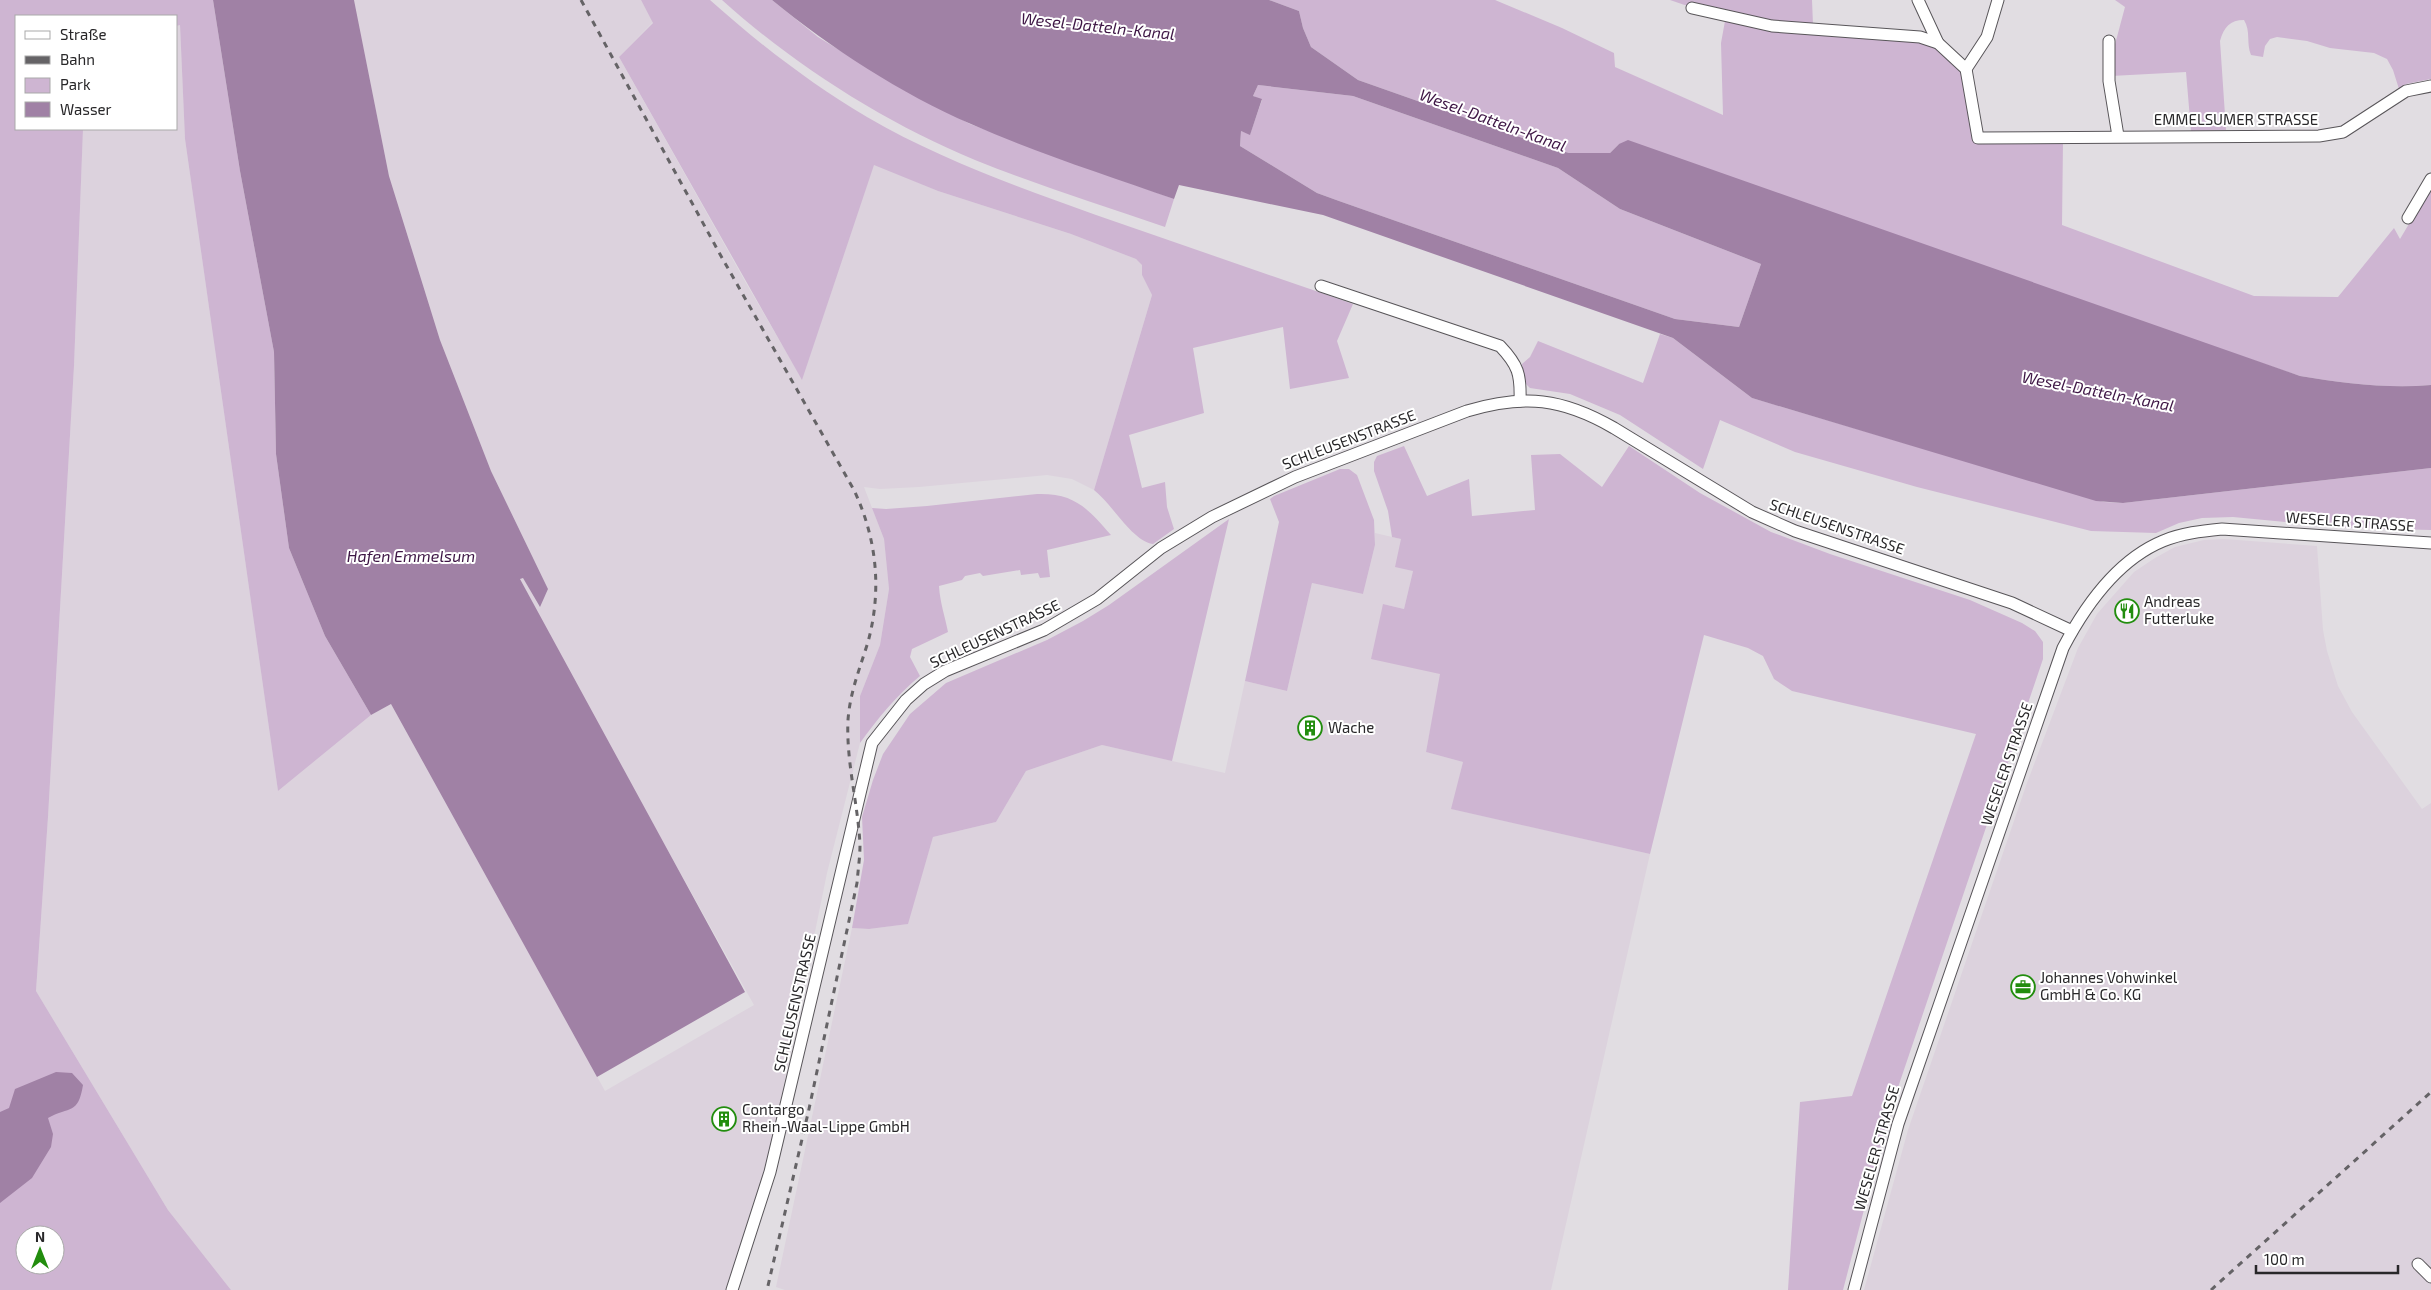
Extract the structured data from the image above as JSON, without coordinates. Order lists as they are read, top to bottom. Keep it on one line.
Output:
{"streets":{"street":["EMMELSUMER STRASSE","SCHLEUSENSTRASSE","WESELER STRASSE"]},"crossings":[["SCHLEUSENSTRASSE","WESELER STRASSE"]],"water":["Wesel-Datteln-Kanal","Hafen Emmelsum"],"places":{"restaurant":["Andreas Futterluke"],"building":["Wache","Contargo Rhein-Waal-Lippe GmbH"],"office":["Johannes Vohwinkel GmbH & Co. KG"]},"legend":["Straße","Bahn","Park","Wasser"],"scale_bar":"100 m","north":"top"}
